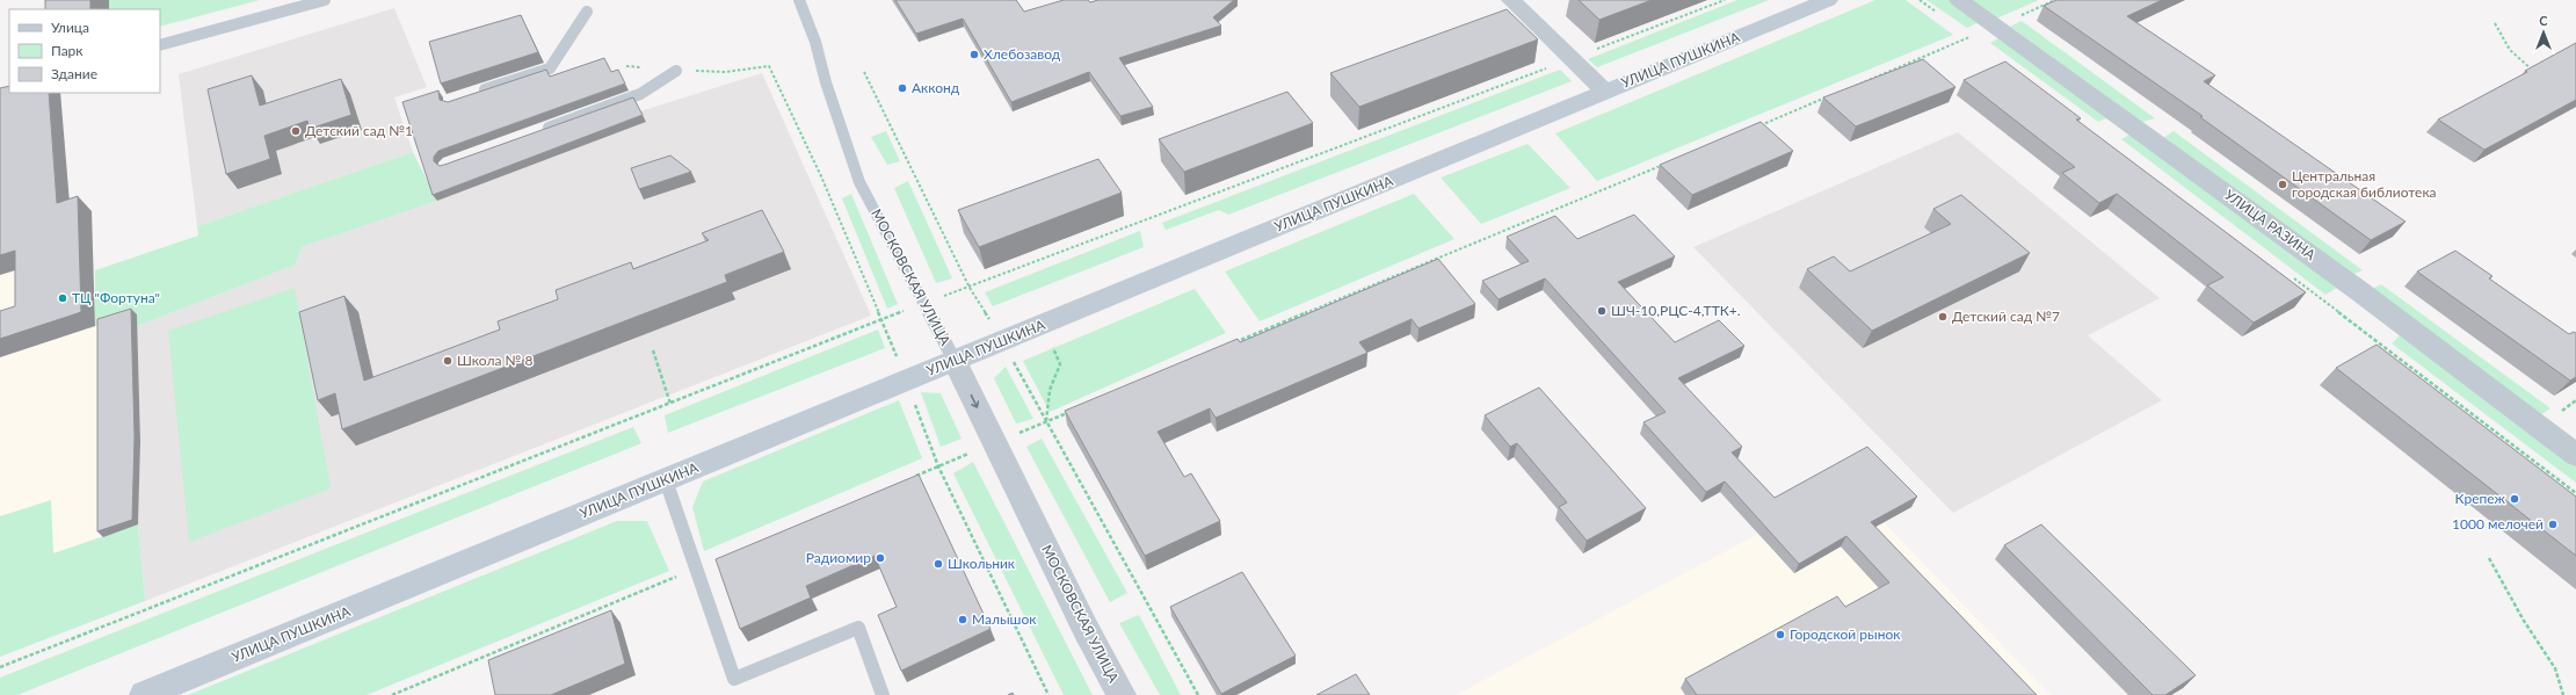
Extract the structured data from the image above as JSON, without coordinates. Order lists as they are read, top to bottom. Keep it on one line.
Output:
{"streets":{"main road":["УЛИЦА ПУШКИНА"],"street":["УЛИЦА РАЗИНА","МОСКОВСКАЯ УЛИЦА"]},"crossings":[["УЛИЦА ПУШКИНА","МОСКОВСКАЯ УЛИЦА"]],"places":["Хлебозавод","Акконд","Детский сад №1","Центральная городская библиотека","ТЦ \"Фортуна\"","ШЧ-10,РЦС-4,ТТК+.","Детский сад №7","Школа № 8","Крепеж","1000 мелочей","Радиомир","Школьник","Малышок","Городской рынок"],"legend":["Улица","Парк","Здание"],"north":"top"}
